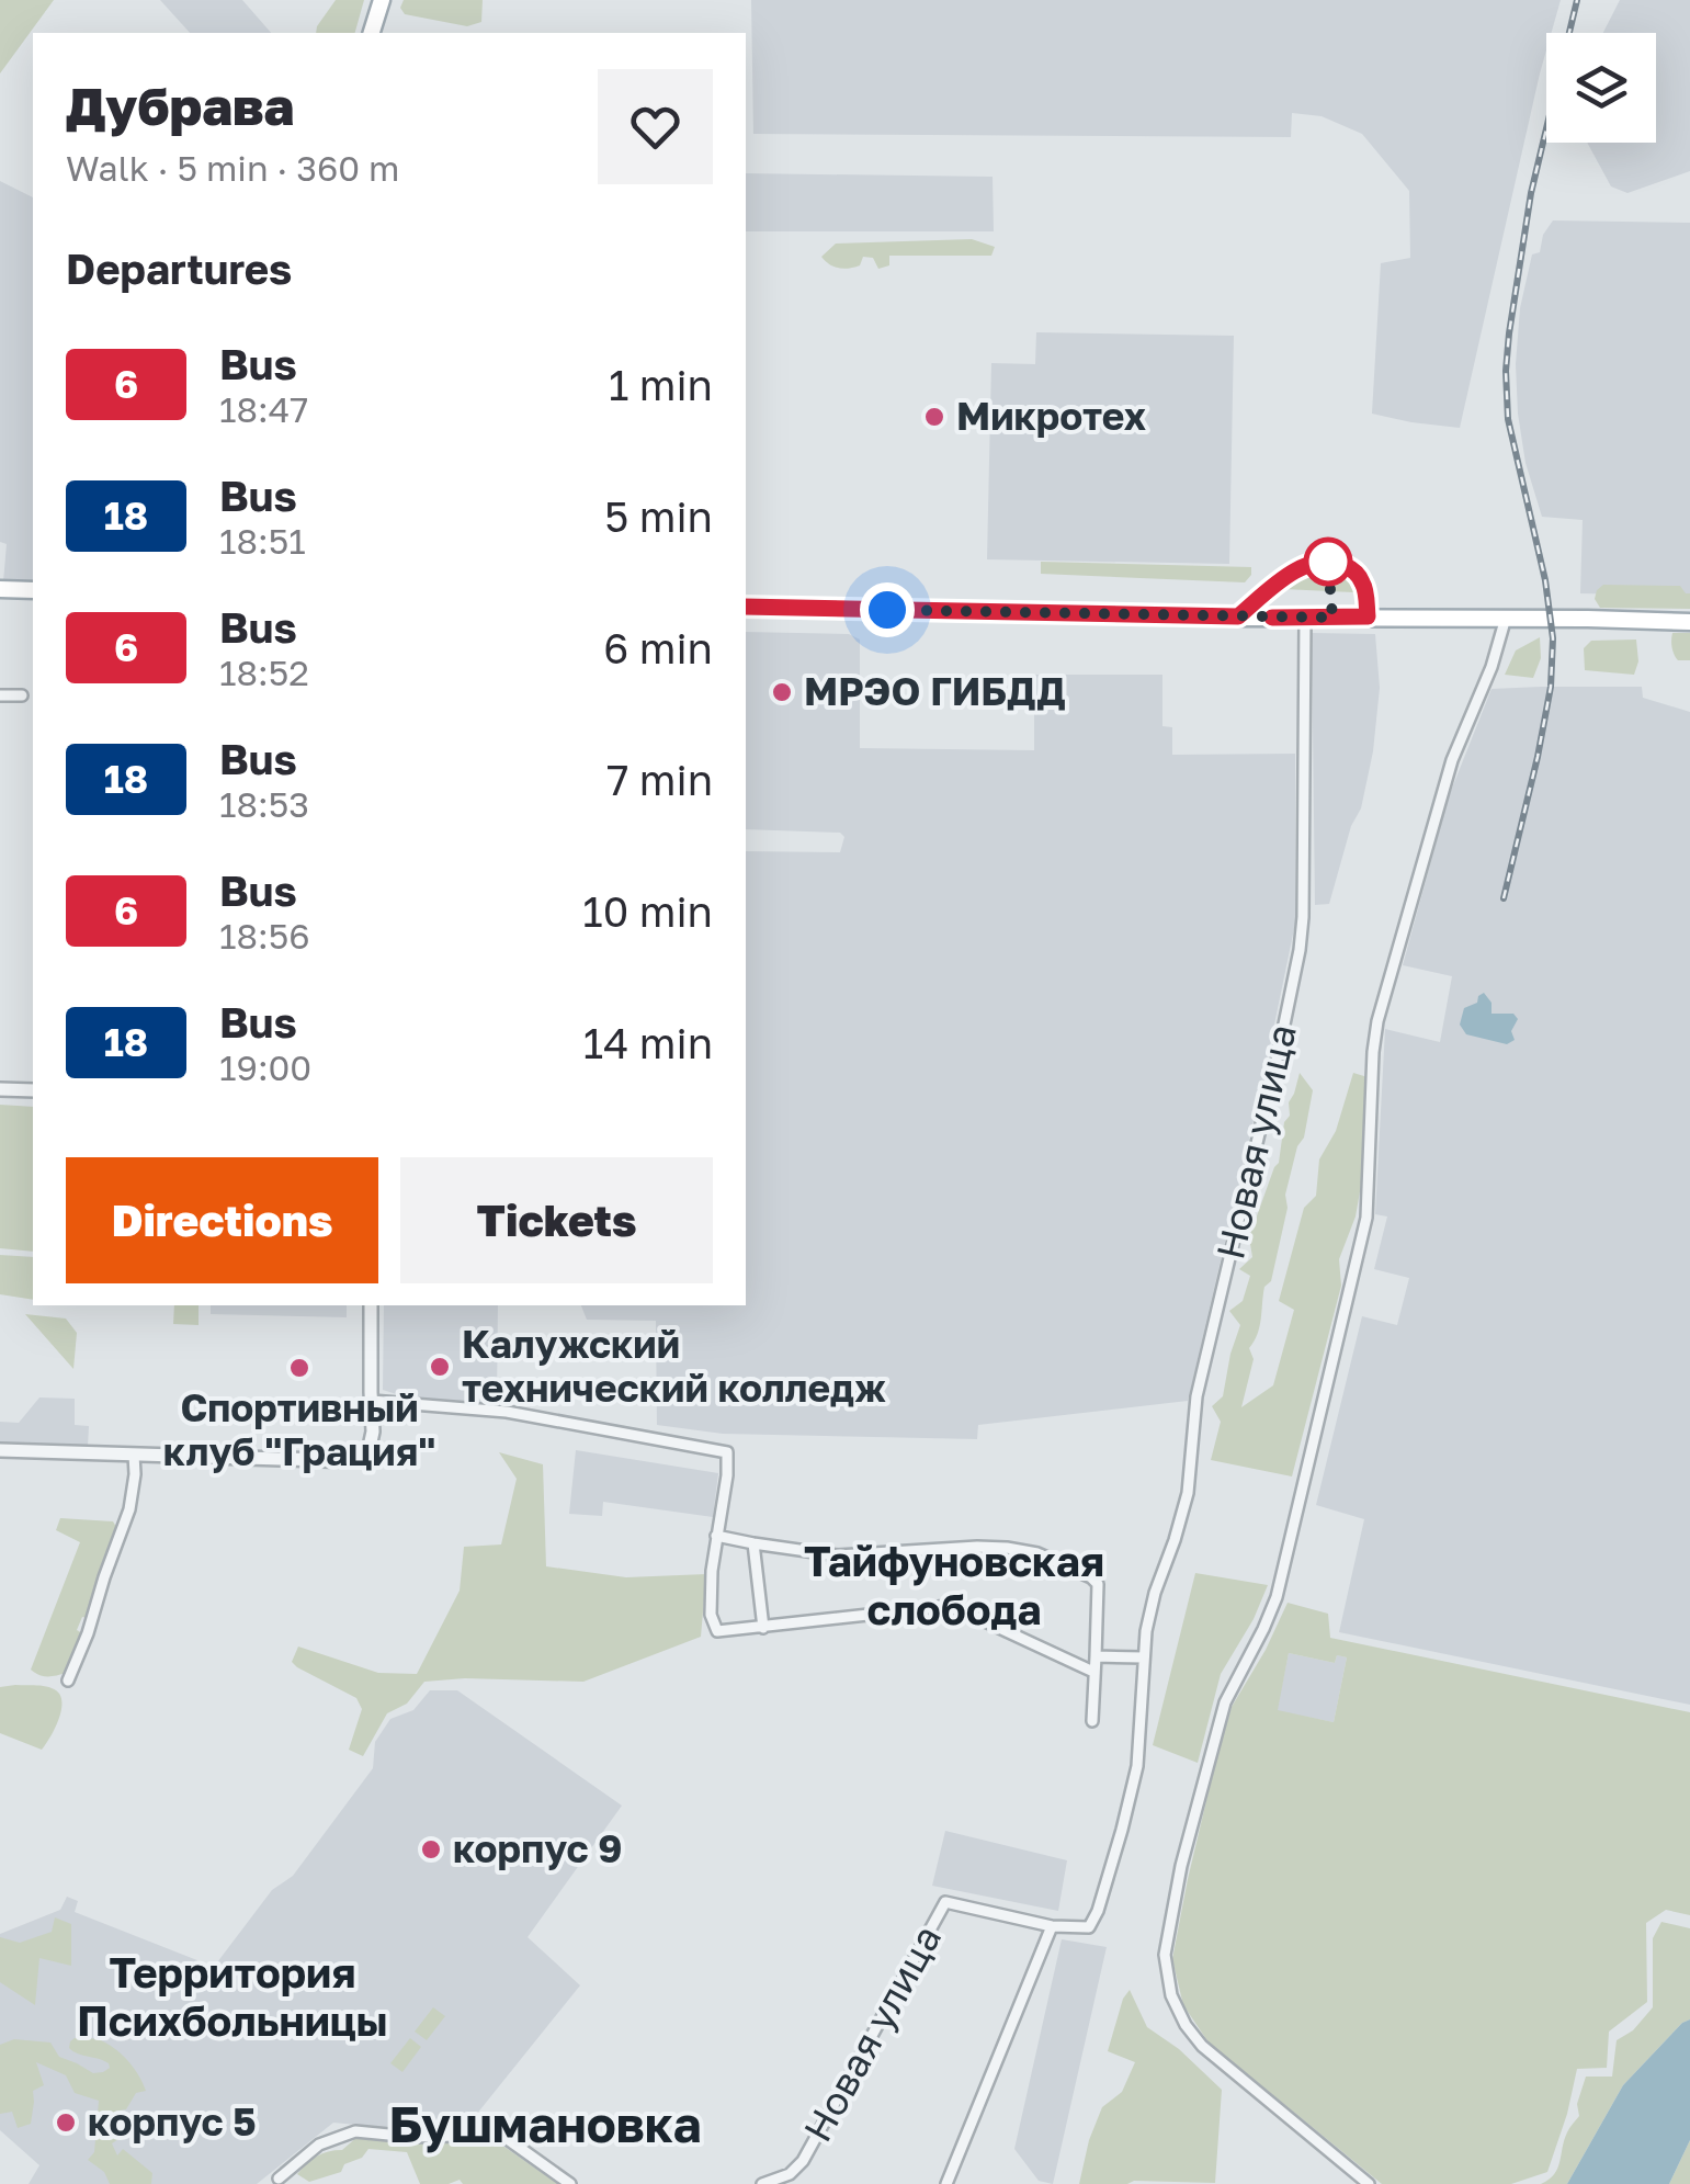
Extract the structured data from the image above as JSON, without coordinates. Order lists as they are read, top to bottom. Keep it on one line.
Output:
{"streets":{"street":["Новая улица"]},"districts":["Тайфуновская слобода","Территория Психбольницы","Бушмановка"],"places":["Микротех","МРЭО ГИБДД","Калужский технический колледж","Спортивный клуб \"Грация\"","корпус 9","корпус 5"],"lines":["bus line 6"],"page":{"heading":[["Дубрава","Walk · 5 min · 360 m"],"Departures"],"list":[{"mark":"6","name":"Bus","note":"18:47","value":"1 min"},{"mark":"18","name":"Bus","note":"18:51","value":"5 min"},{"mark":"6","name":"Bus","note":"18:52","value":"6 min"},{"mark":"18","name":"Bus","note":"18:53","value":"7 min"},{"mark":"6","name":"Bus","note":"18:56","value":"10 min"},{"mark":"18","name":"Bus","note":"19:00","value":"14 min"}],"buttons":["Directions","Tickets"]}}
